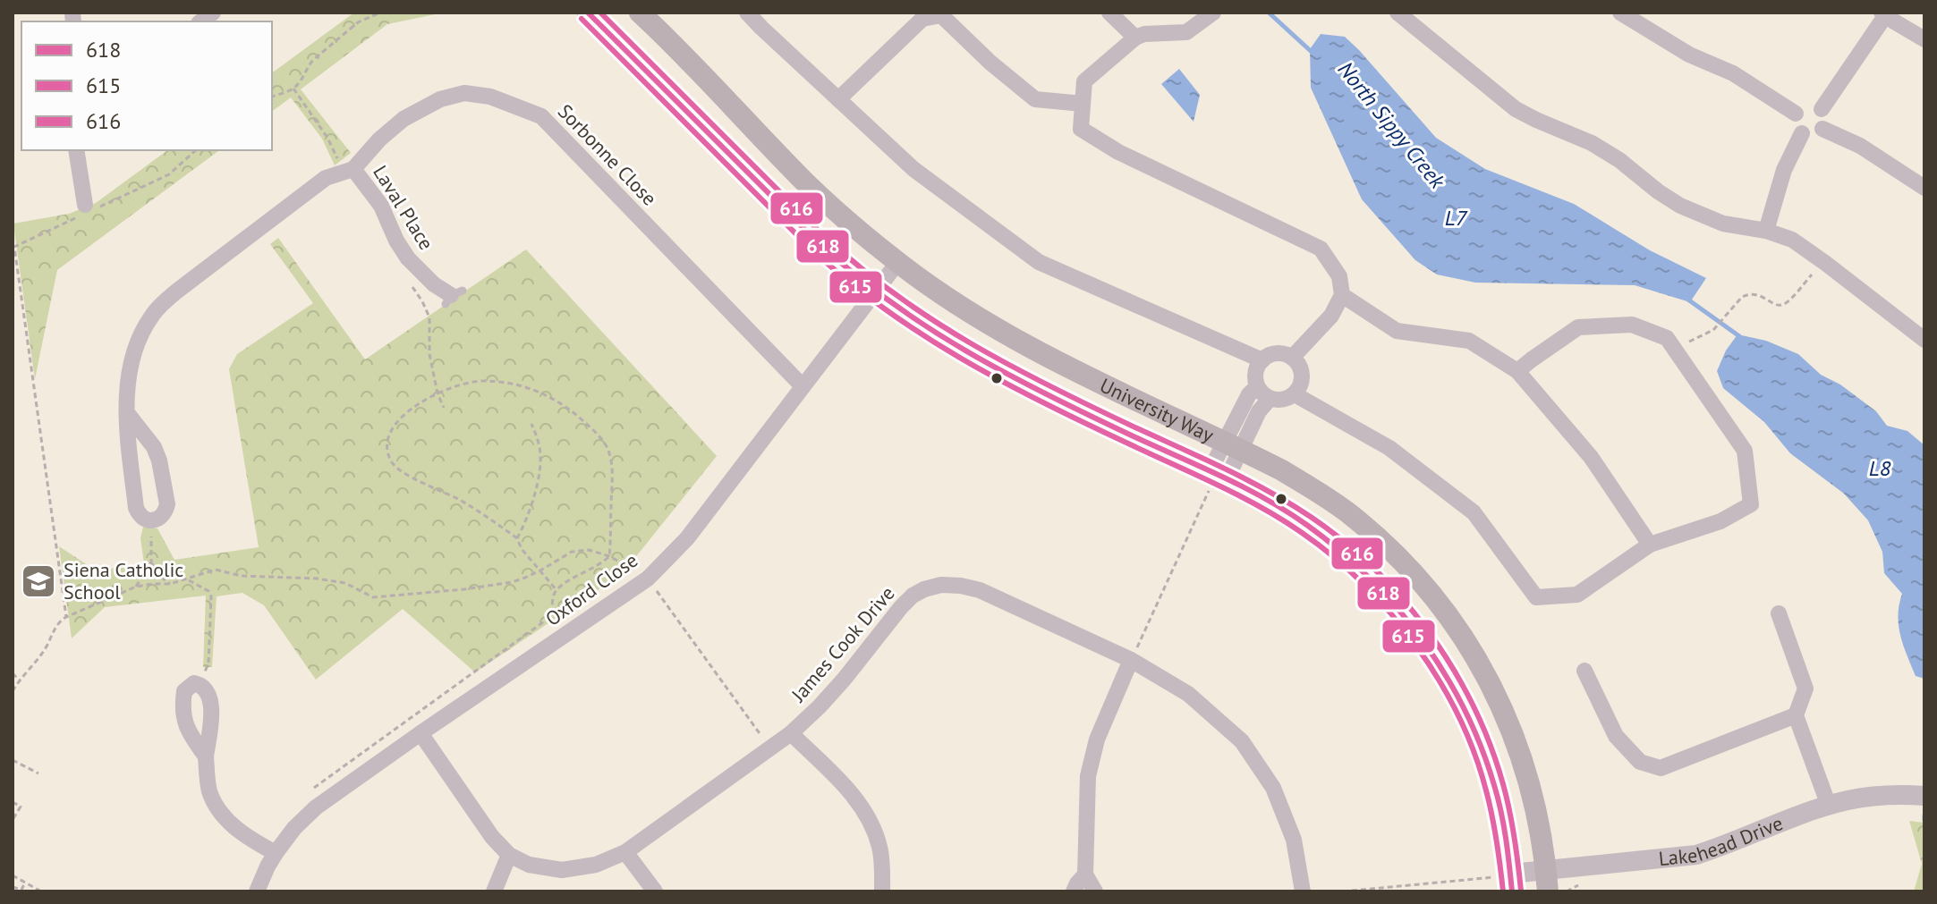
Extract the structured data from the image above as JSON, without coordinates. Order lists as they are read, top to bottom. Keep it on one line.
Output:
{"streets":{"main road":["University Way"],"street":["Sorbonne Close","Laval Place","Oxford Close","James Cook Drive","Lakehead Drive"]},"crossings":[["Sorbonne Close","Laval Place"],["Sorbonne Close","Oxford Close"],["University Way","Oxford Close"],["University Way","Lakehead Drive"],["Oxford Close","James Cook Drive"]],"water":["North Sippy Creek","L7","L8"],"places":{"school or university":["Siena Catholic School"]},"lines":["transit line 618","transit line 616","transit line 615"],"legend":["618","615","616"]}
